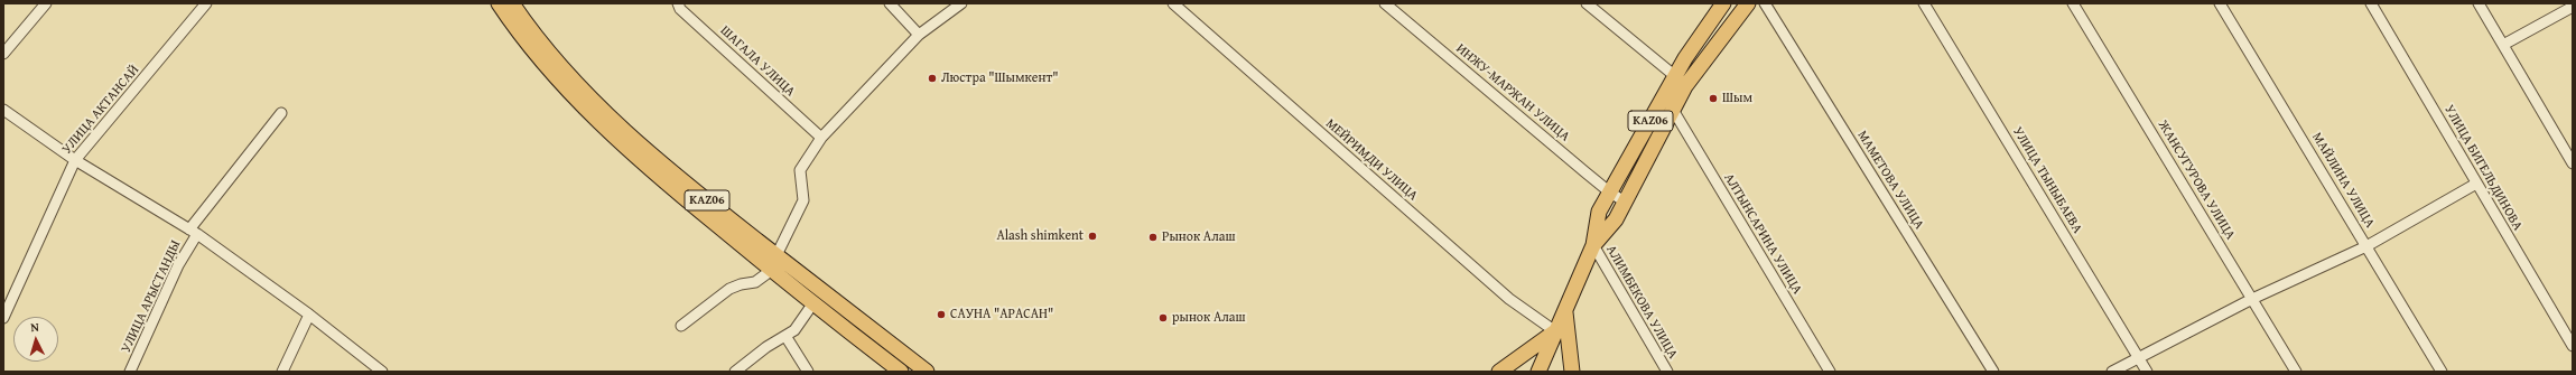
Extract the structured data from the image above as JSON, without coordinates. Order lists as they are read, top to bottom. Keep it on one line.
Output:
{"streets":{"highway":["KАZ06"],"street":["ШАГАЛА УЛИЦА","ИНЖУ-МАРЖАН УЛИЦА","УЛИЦА АКТАНСАЙ","МЕЙРИМДИ УЛИЦА","УЛИЦА БИГЕЛЬДИНОВА","МАМЕТОВА УЛИЦА","УЛИЦА ТЫНЫБАЕВА","ЖАНСУГУРОВА УЛИЦА","МАЙЛИНА УЛИЦА","АЛТЫНСАРИНА УЛИЦА","УЛИЦА АРЫСТАНДЫ","АЛИМБЕКОВА УЛИЦА"]},"crossings":[["ИНЖУ-МАРЖАН УЛИЦА","KАZ06"],["KАZ06","МЕЙРИМДИ УЛИЦА"],["KАZ06","АЛТЫНСАРИНА УЛИЦА"],["KАZ06","АЛИМБЕКОВА УЛИЦА"]],"places":["Люстра \"Шымкент\"","Шым","Alash shimkent","Рынок Алаш","САУНА \"АРАСАН\"","рынок Алаш"],"north":"top"}
